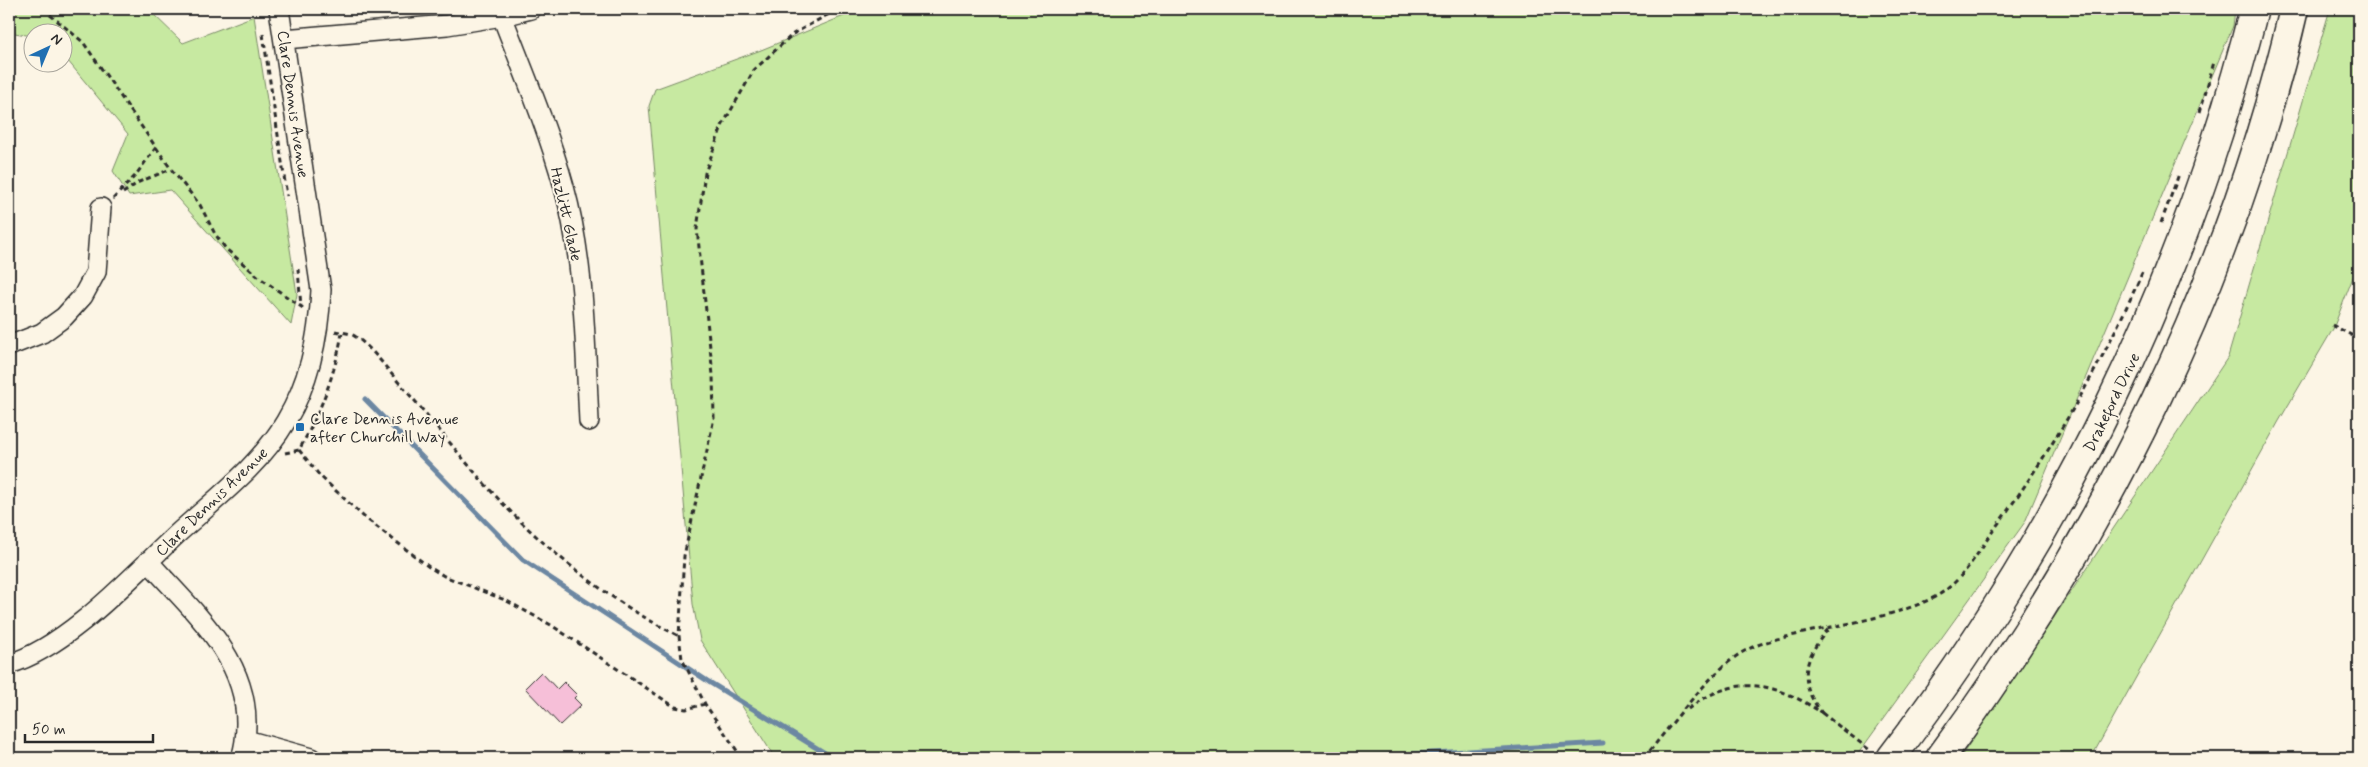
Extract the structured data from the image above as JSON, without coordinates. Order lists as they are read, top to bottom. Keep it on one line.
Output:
{"streets":{"highway":["Drakeford Drive"],"street":["Clare Dennis Avenue","Hazlitt Glade"]},"places":{"transit":["Clare Dennis Avenue after Churchill Way"]},"scale_bar":"50 m","north":"top right"}
